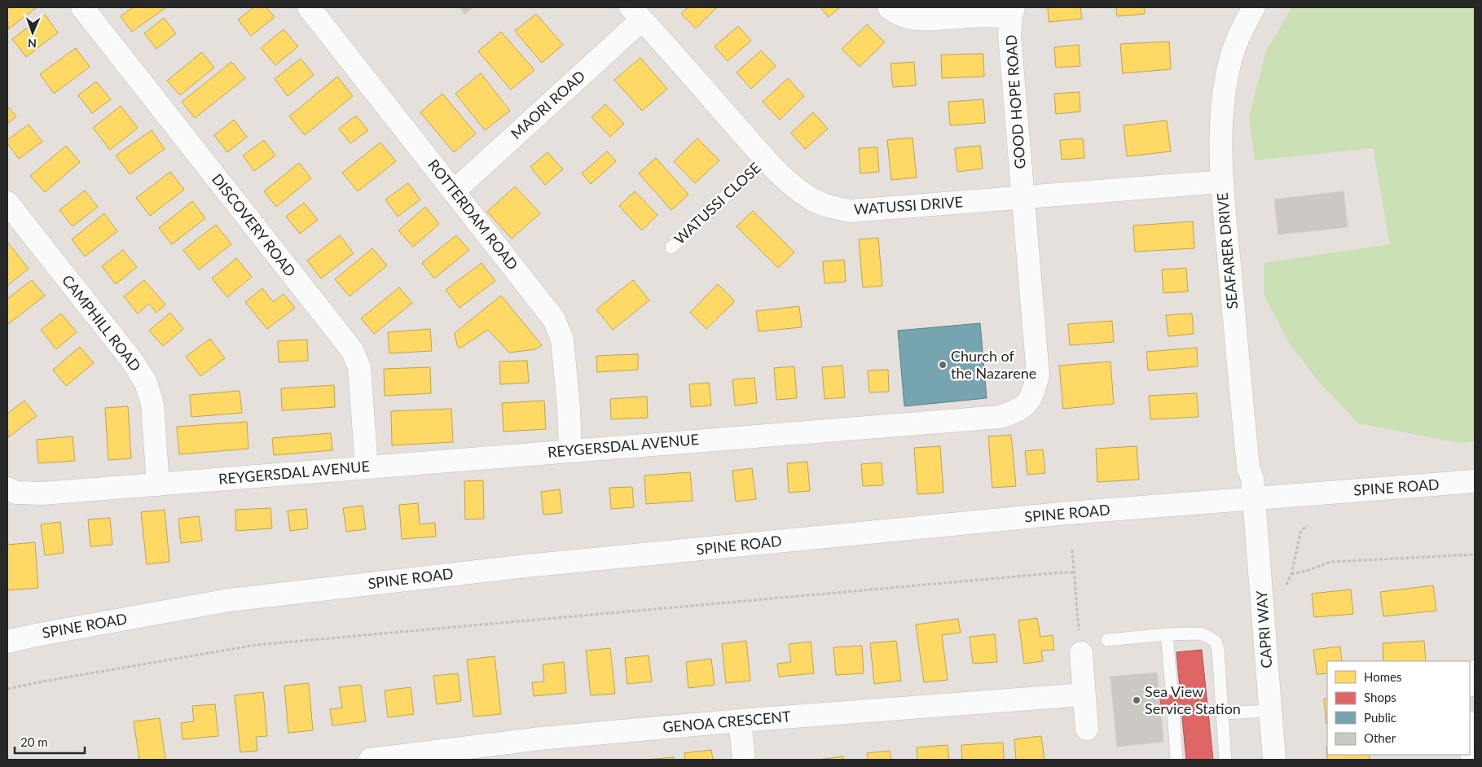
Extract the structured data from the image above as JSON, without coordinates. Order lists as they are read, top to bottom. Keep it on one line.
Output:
{"streets":{"street":["GOOD HOPE ROAD","MAORI ROAD","WATUSSI DRIVE","ROTTERDAM ROAD","DISCOVERY ROAD","SEAFARER DRIVE","CAMPHILL ROAD","REYGERSDAL AVENUE","SPINE ROAD","CAPRI WAY","GENOA CRESCENT"],"lane":["WATUSSI CLOSE"]},"crossings":[["GOOD HOPE ROAD","WATUSSI DRIVE"],["GOOD HOPE ROAD","REYGERSDAL AVENUE"],["MAORI ROAD","WATUSSI DRIVE"],["MAORI ROAD","ROTTERDAM ROAD"],["WATUSSI CLOSE","WATUSSI DRIVE"],["WATUSSI DRIVE","SEAFARER DRIVE"],["WATUSSI DRIVE","REYGERSDAL AVENUE"],["ROTTERDAM ROAD","REYGERSDAL AVENUE"],["DISCOVERY ROAD","REYGERSDAL AVENUE"],["SEAFARER DRIVE","SPINE ROAD"],["SEAFARER DRIVE","CAPRI WAY"],["CAMPHILL ROAD","REYGERSDAL AVENUE"],["SPINE ROAD","CAPRI WAY"]],"places":["Church of the Nazarene","Sea View Service Station"],"legend":["Homes","Shops","Public","Other"],"scale_bar":"20 m","north":"bottom"}
